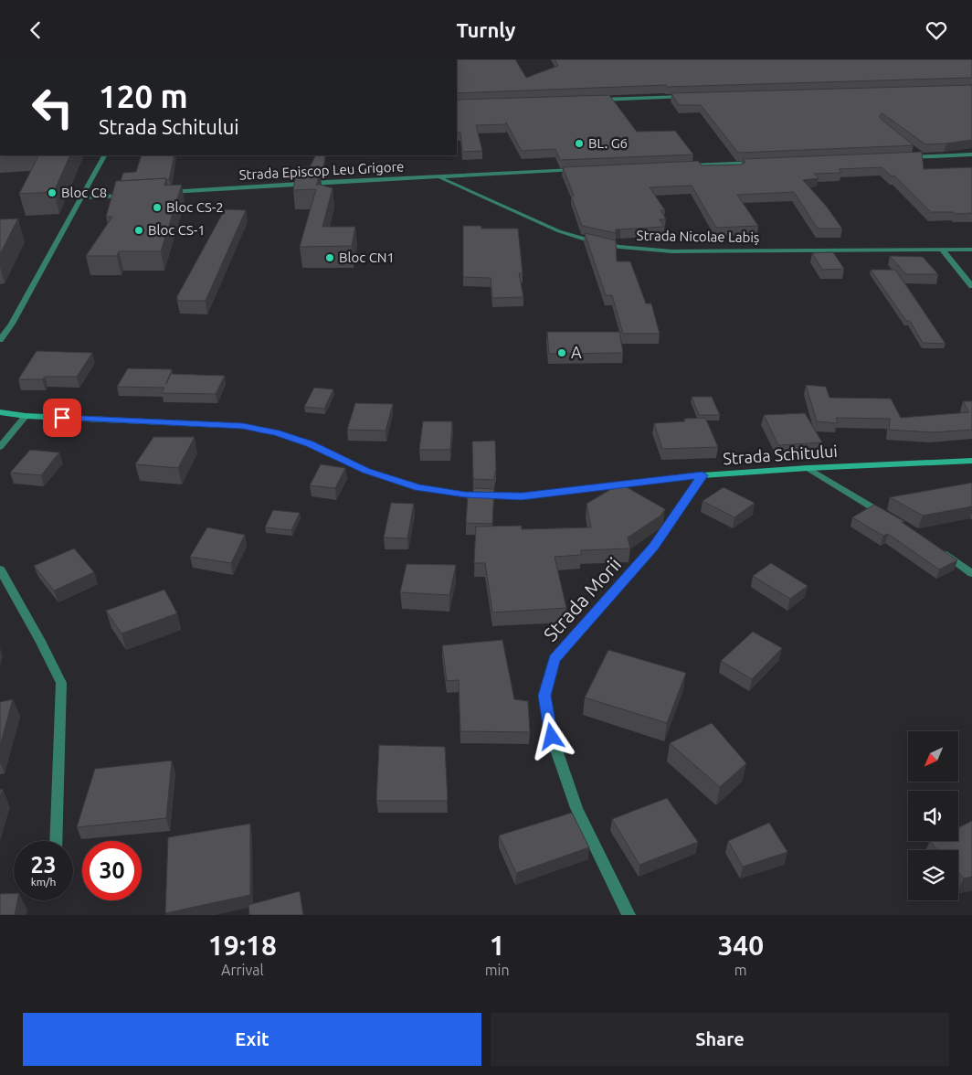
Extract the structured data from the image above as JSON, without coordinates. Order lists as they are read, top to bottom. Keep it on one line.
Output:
{"streets":{"main road":["Strada Schitului"],"street":["Strada Episcop Leu Grigore","Strada Nicolae Labiș","Strada Morii"]},"crossings":[["Strada Episcop Leu Grigore","Strada Nicolae Labiș"],["Strada Schitului","Strada Morii"]],"places":["BL. G6","Bloc C8","Bloc CS-2","Bloc CS-1","Bloc CN1","A"],"north":"bottom left","page":{"header":"Turnly","turn":["120 m","Strada Schitului"],"speed":"23 km/h","limit":"30","eta":["19:18","Arrival","1","min","340","m"],"buttons":["Exit","Share"]}}
